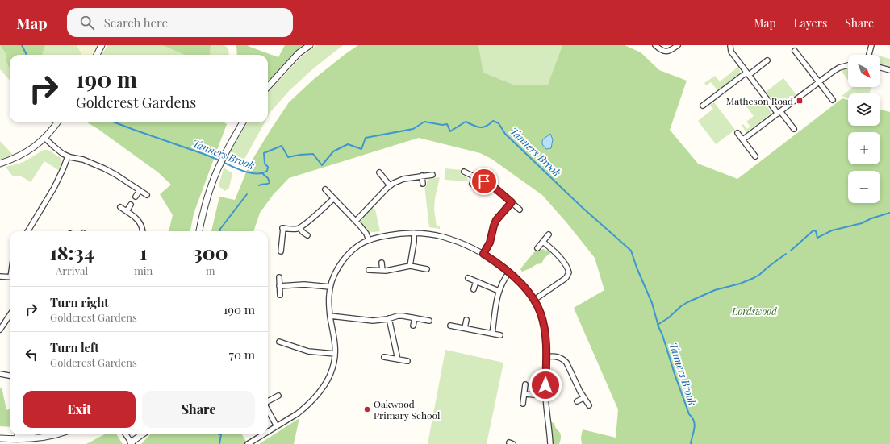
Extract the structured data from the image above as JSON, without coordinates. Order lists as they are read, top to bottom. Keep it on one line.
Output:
{"water":["Tanners Brook"],"parks":["Lordswood"],"places":{"transit":["Matheson Road"],"other":["Oakwood Primary School"]},"north":"bottom right","page":{"header":"Map","search":"Search here","nav":["Map","Layers","Share"],"map_buttons":["+","−"],"turn":["190 m","Goldcrest Gardens"],"eta":["18:34","Arrival","1","min","300","m"],"list":[{"name":"Turn right","note":"Goldcrest Gardens","value":"190 m"},{"name":"Turn left","note":"Goldcrest Gardens","value":"70 m"}],"buttons":["Exit","Share"]}}
